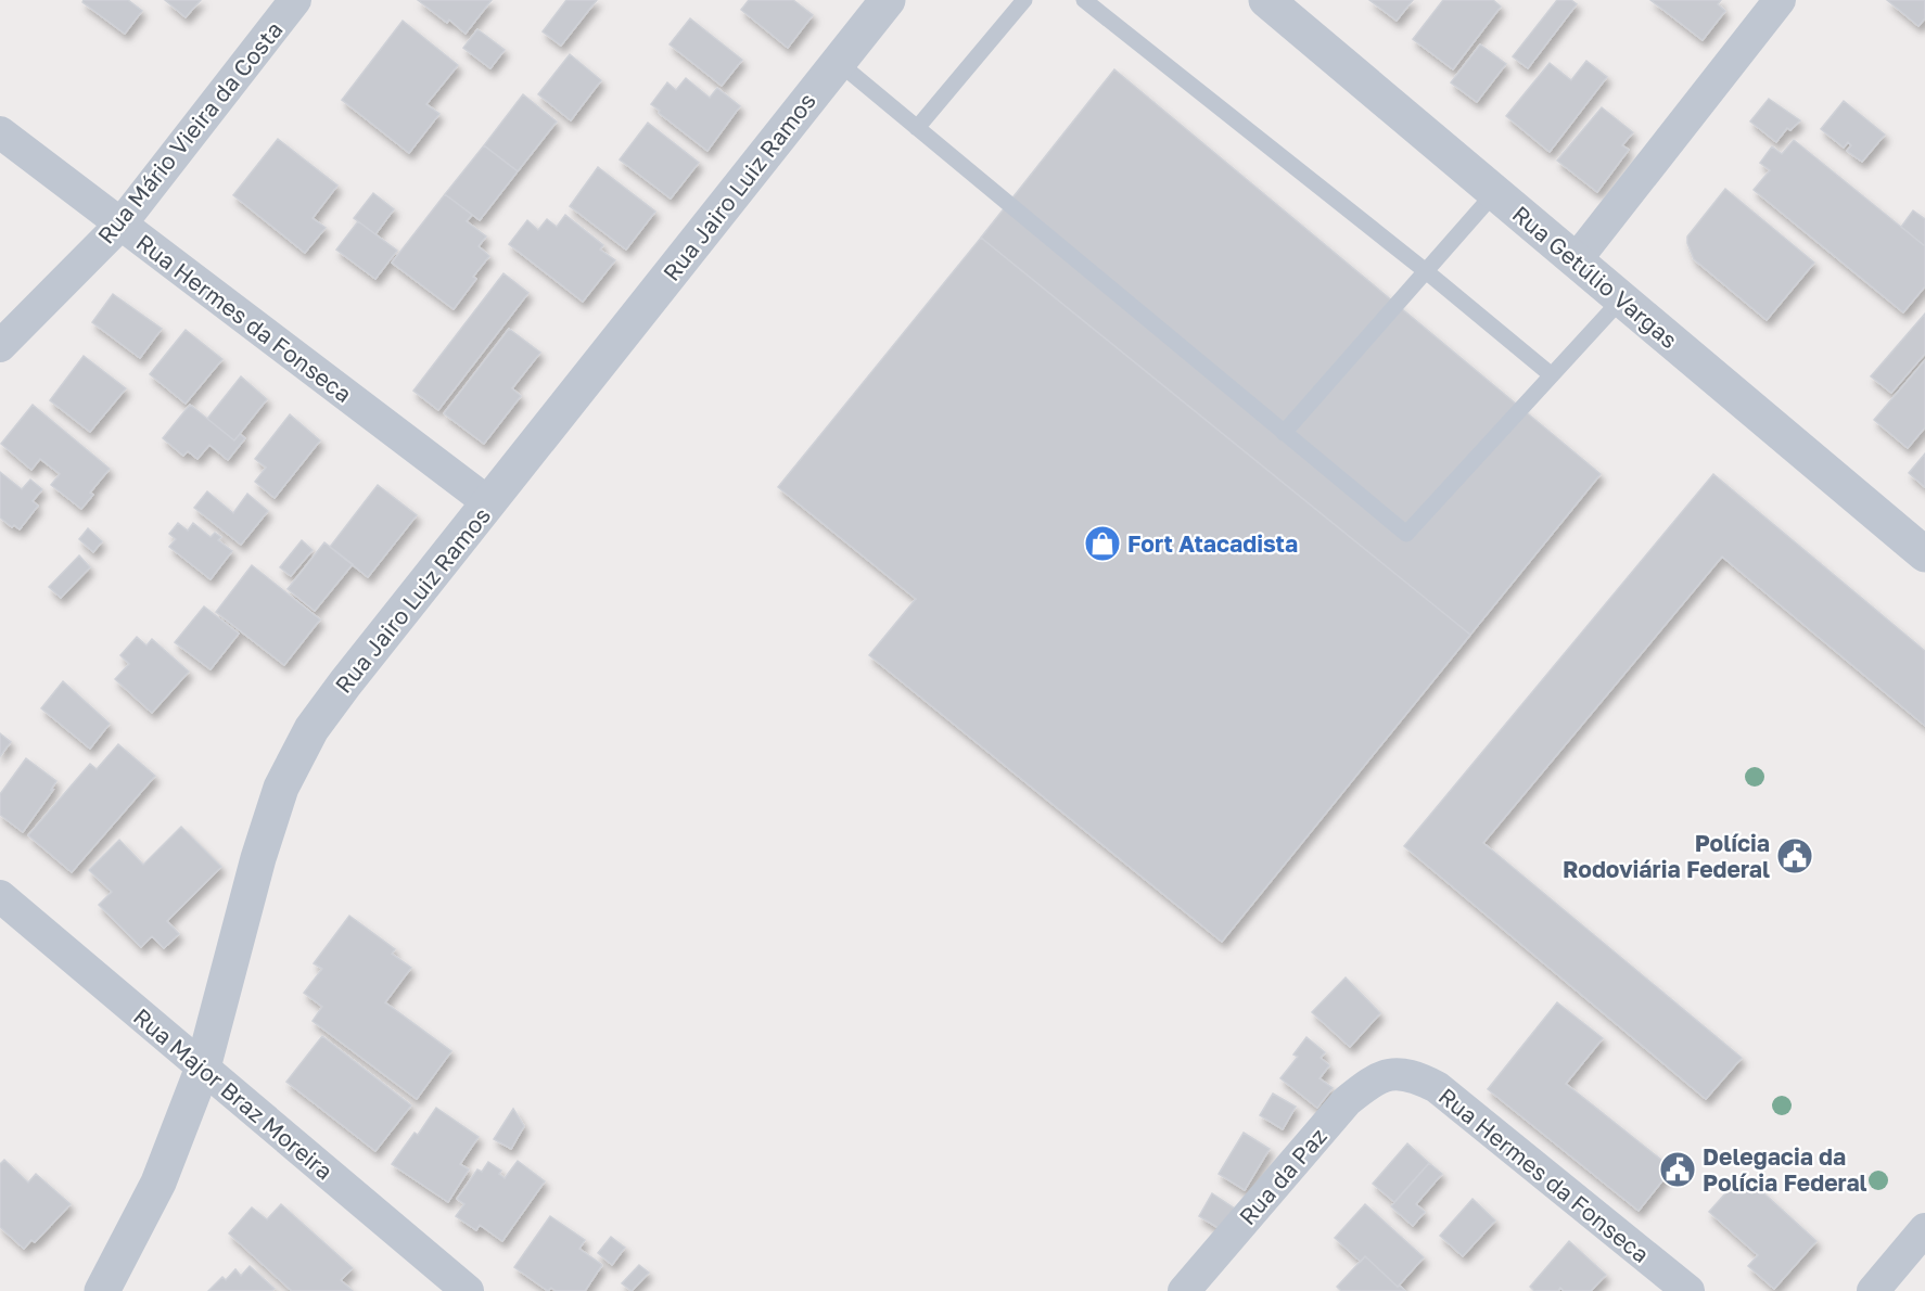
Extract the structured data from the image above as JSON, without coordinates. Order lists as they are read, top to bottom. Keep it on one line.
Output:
{"streets":{"street":["Rua Mário Vieira da Costa","Rua Jairo Luiz Ramos","Rua Getúlio Vargas","Rua Hermes da Fonseca","Rua Major Braz Moreira","Rua da Paz"]},"crossings":[["Rua Mário Vieira da Costa","Rua Hermes da Fonseca"],["Rua Jairo Luiz Ramos","Rua Hermes da Fonseca"],["Rua Jairo Luiz Ramos","Rua Major Braz Moreira"],["Rua Hermes da Fonseca","Rua da Paz"]],"places":{"shop":["Fort Atacadista"],"public building":["Polícia Rodoviária Federal","Delegacia da Polícia Federal"]}}
